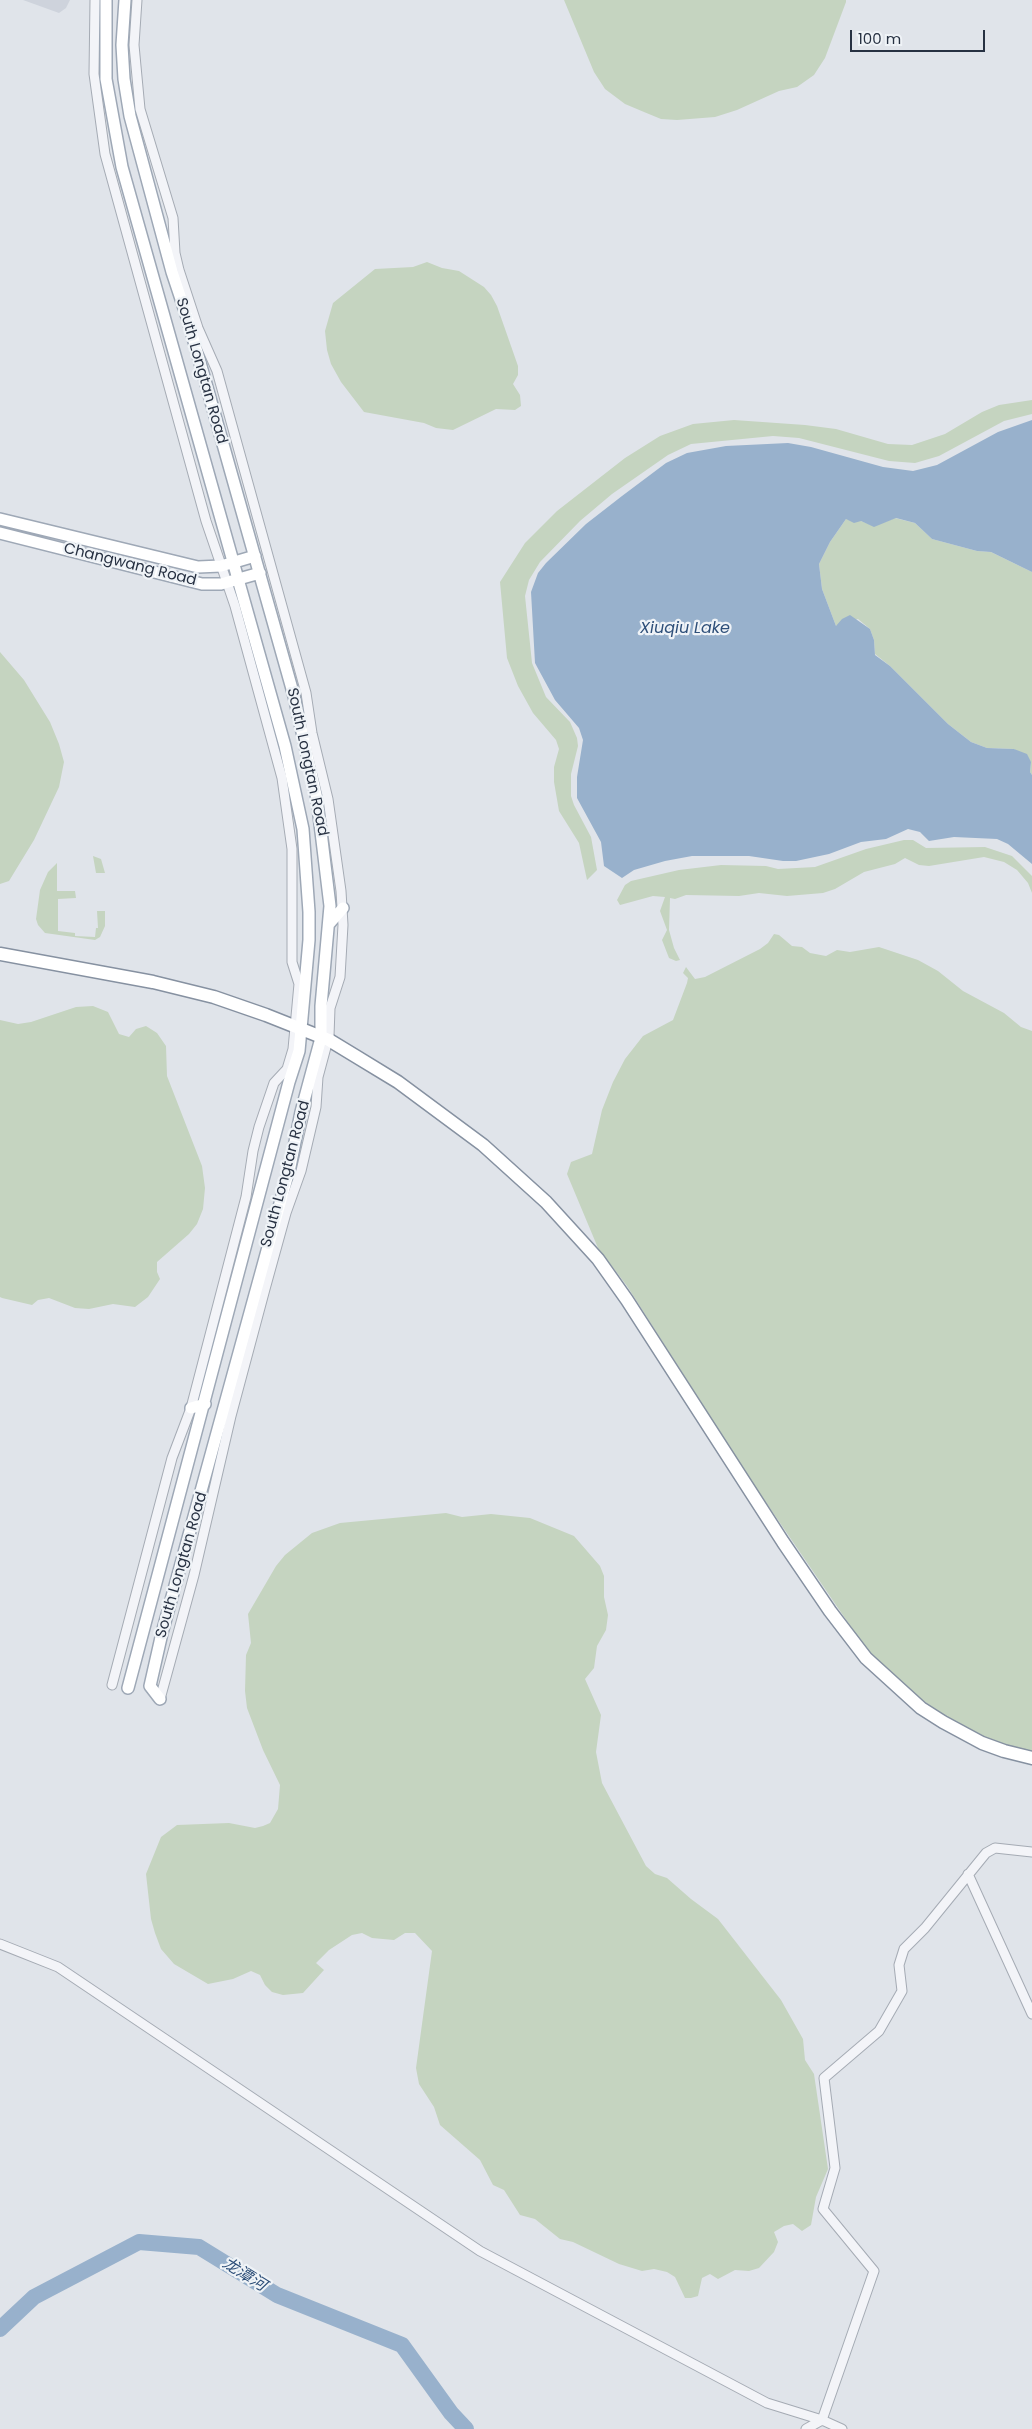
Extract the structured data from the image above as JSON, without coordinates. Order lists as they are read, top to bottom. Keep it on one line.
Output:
{"streets":{"main road":["South Longtan Road","Changwang Road"]},"crossings":[["South Longtan Road","Changwang Road"]],"water":["Xiuqiu Lake","龙潭河"],"scale_bar":"100 m"}
